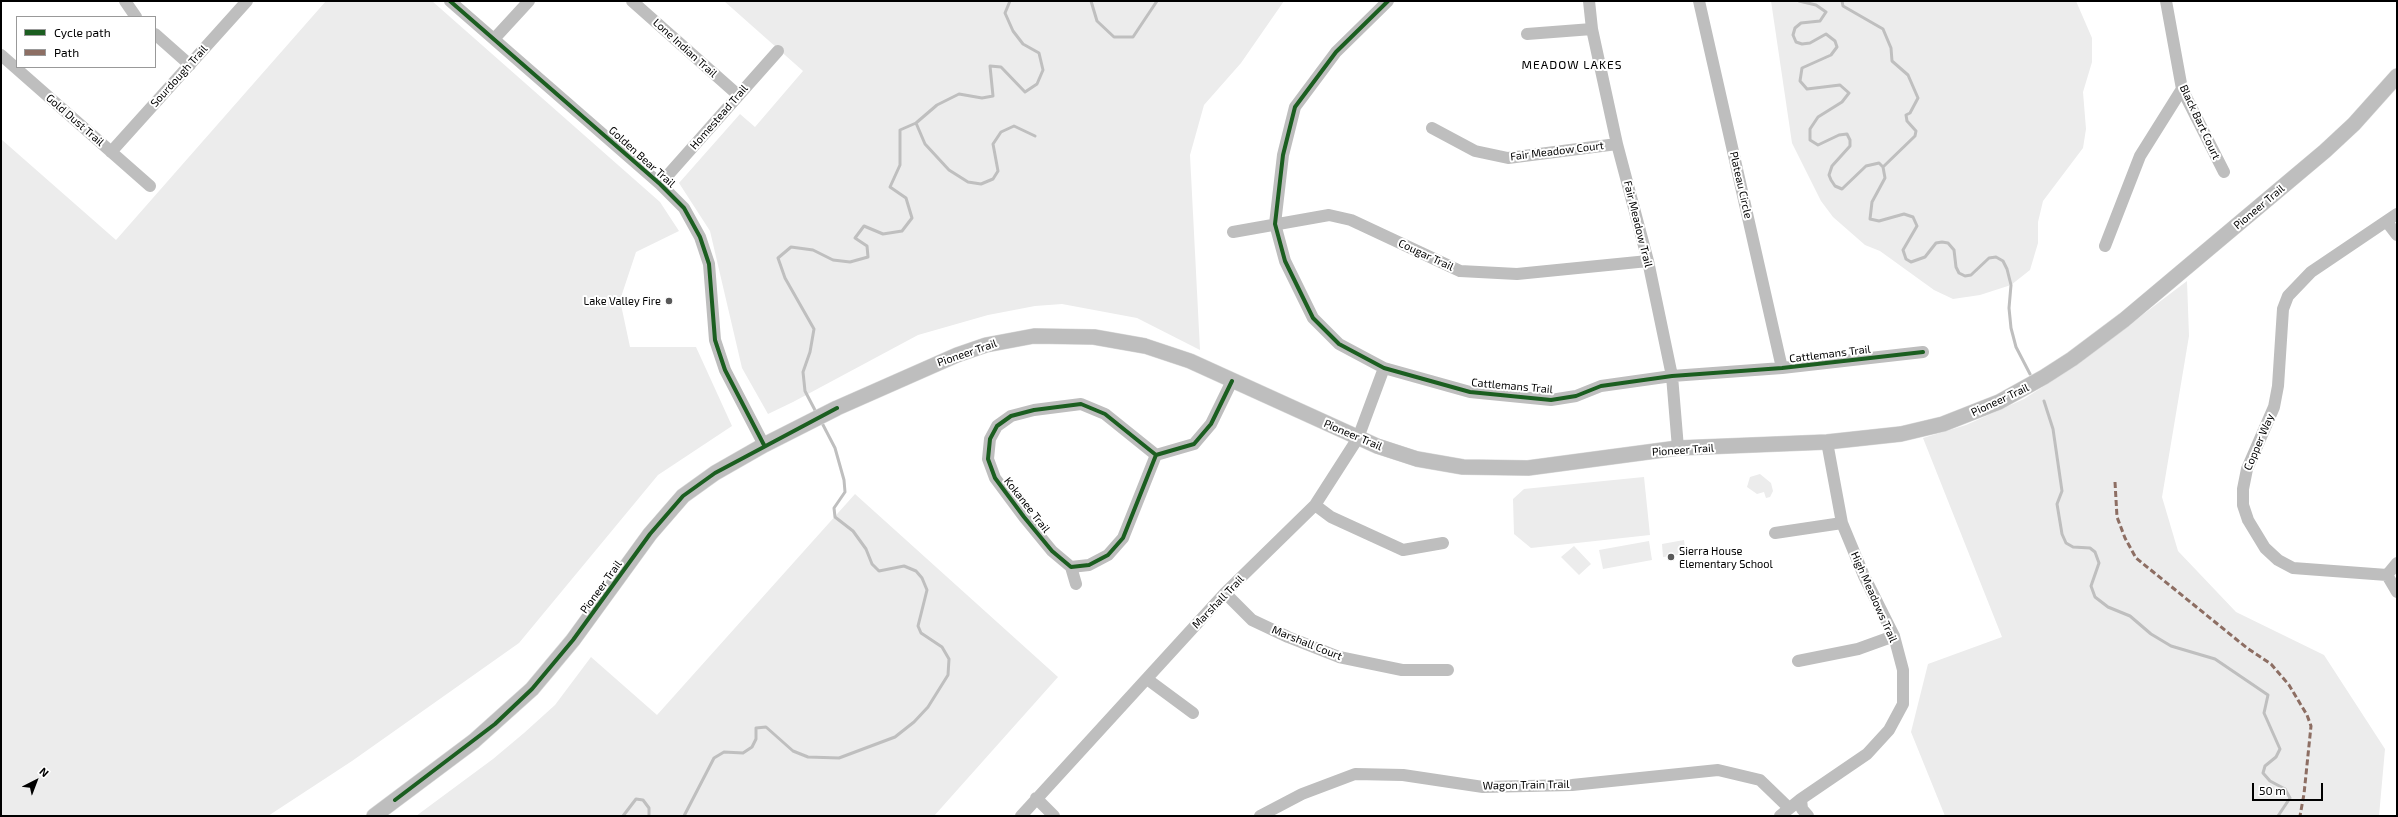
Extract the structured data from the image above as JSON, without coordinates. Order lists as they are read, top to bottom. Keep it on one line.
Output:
{"streets":{"main road":["Pioneer Trail"],"street":["Lone Indian Trail","Sourdough Trail","Homestead Trail","Gold Dust Trail","Black Bart Court","Fair Meadow Court","Golden Bear Trail","Plateau Circle","Fair Meadow Trail","Cougar Trail","Cattlemans Trail","Copper Way","Kokanee Trail","High Meadows Trail","Marshall Trail","Marshall Court","Wagon Train Trail"]},"crossings":[["Lone Indian Trail","Homestead Trail"],["Sourdough Trail","Gold Dust Trail"],["Homestead Trail","Golden Bear Trail"],["Fair Meadow Court","Fair Meadow Trail"],["Golden Bear Trail","Pioneer Trail"],["Plateau Circle","Cattlemans Trail"],["Pioneer Trail","Fair Meadow Trail"],["Pioneer Trail","High Meadows Trail"],["Pioneer Trail","Marshall Trail"],["Fair Meadow Trail","Cougar Trail"],["Fair Meadow Trail","Cattlemans Trail"],["Cougar Trail","Cattlemans Trail"],["Cattlemans Trail","Marshall Trail"],["High Meadows Trail","Wagon Train Trail"],["Marshall Trail","Marshall Court"]],"districts":["MEADOW LAKES"],"places":["Lake Valley Fire","Sierra House Elementary School"],"legend":["Cycle path","Path"],"scale_bar":"50 m","north":"top right"}
